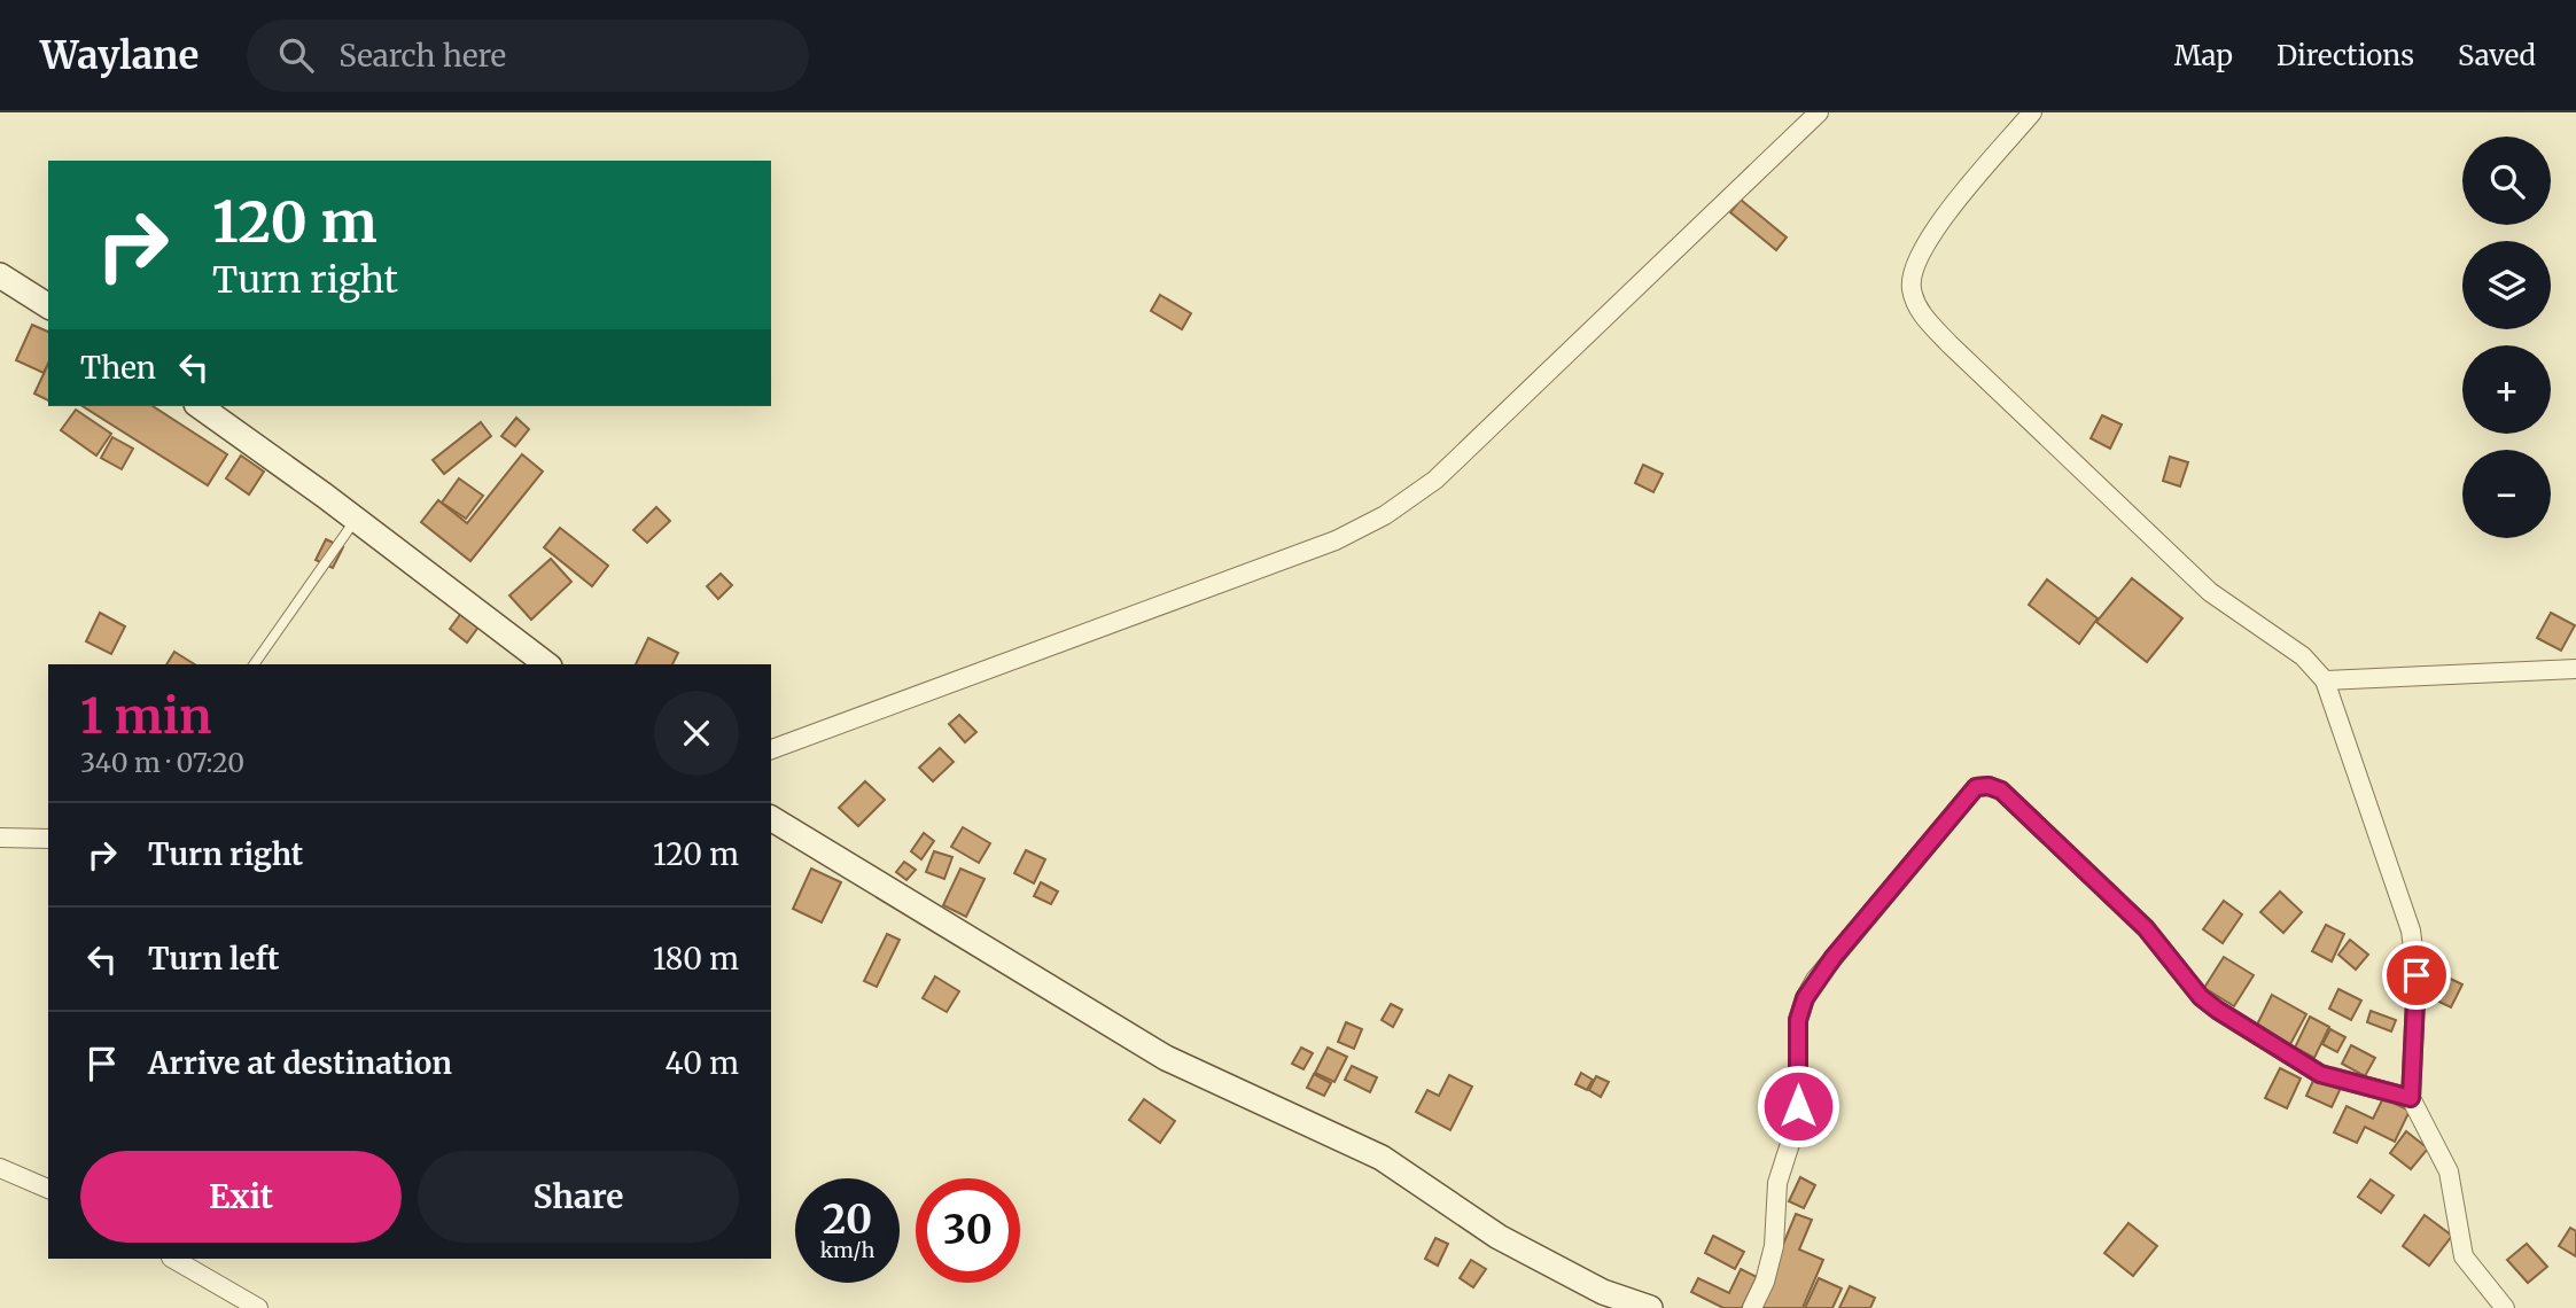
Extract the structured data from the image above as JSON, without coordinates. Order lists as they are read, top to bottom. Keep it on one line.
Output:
{"page":{"header":"Waylane","search":"Search here","nav":["Map","Directions","Saved"],"map_buttons":["+","−"],"turn":["120 m","Turn right"],"then":"Then","heading":["1 min","340 m · 07:20"],"list":[{"name":"Turn right","value":"120 m"},{"name":"Turn left","value":"180 m"},{"name":"Arrive at destination","value":"40 m"}],"buttons":["Exit","Share"],"speed":"20 km/h","limit":"30"}}
